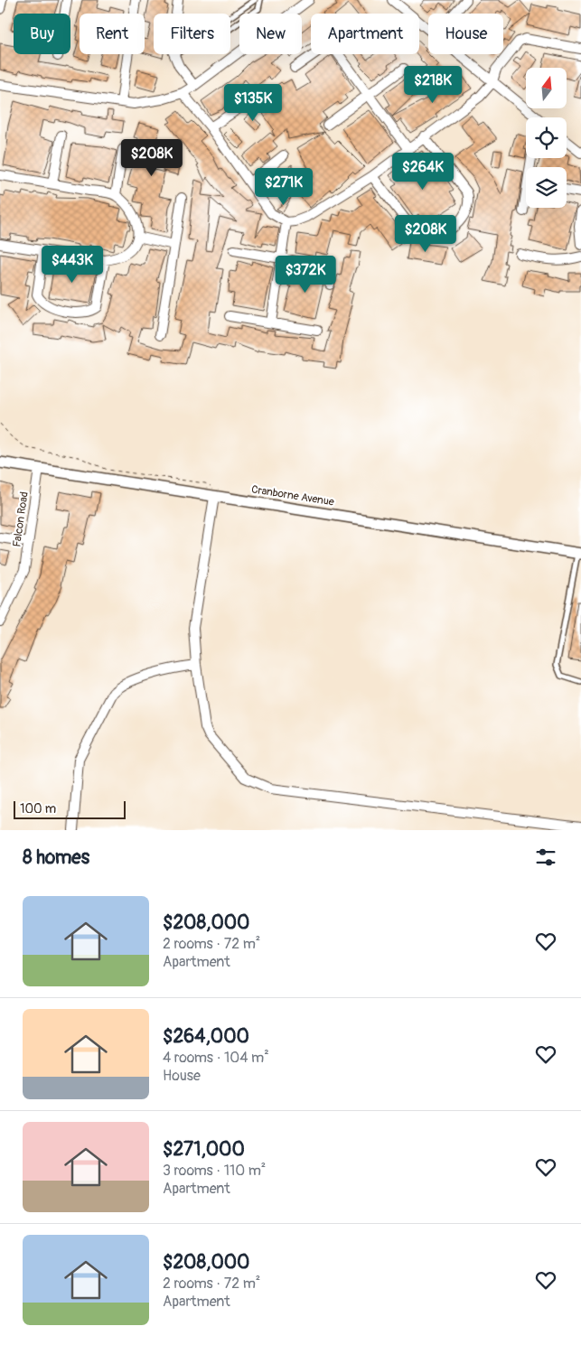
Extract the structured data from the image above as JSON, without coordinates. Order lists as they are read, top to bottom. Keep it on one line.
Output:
{"streets":{"street":["Cranborne Avenue","Falcon Road"]},"crossings":[["Cranborne Avenue","Falcon Road"]],"scale_bar":"100 m","north":"top","page":{"chip":["Buy","Rent","Filters","New","Apartment","House"],"price":["$218K","$135K","$208K","$264K","$271K","$208K","$443K","$372K"],"scale":"100 m","heading":"8 homes","list":[{"name":"$208,000","note":"2 rooms · 72 m² · Apartment"},{"name":"$264,000","note":"4 rooms · 104 m² · House"},{"name":"$271,000","note":"3 rooms · 110 m² · Apartment"},{"name":"$208,000","note":"2 rooms · 72 m² · Apartment"}]}}
